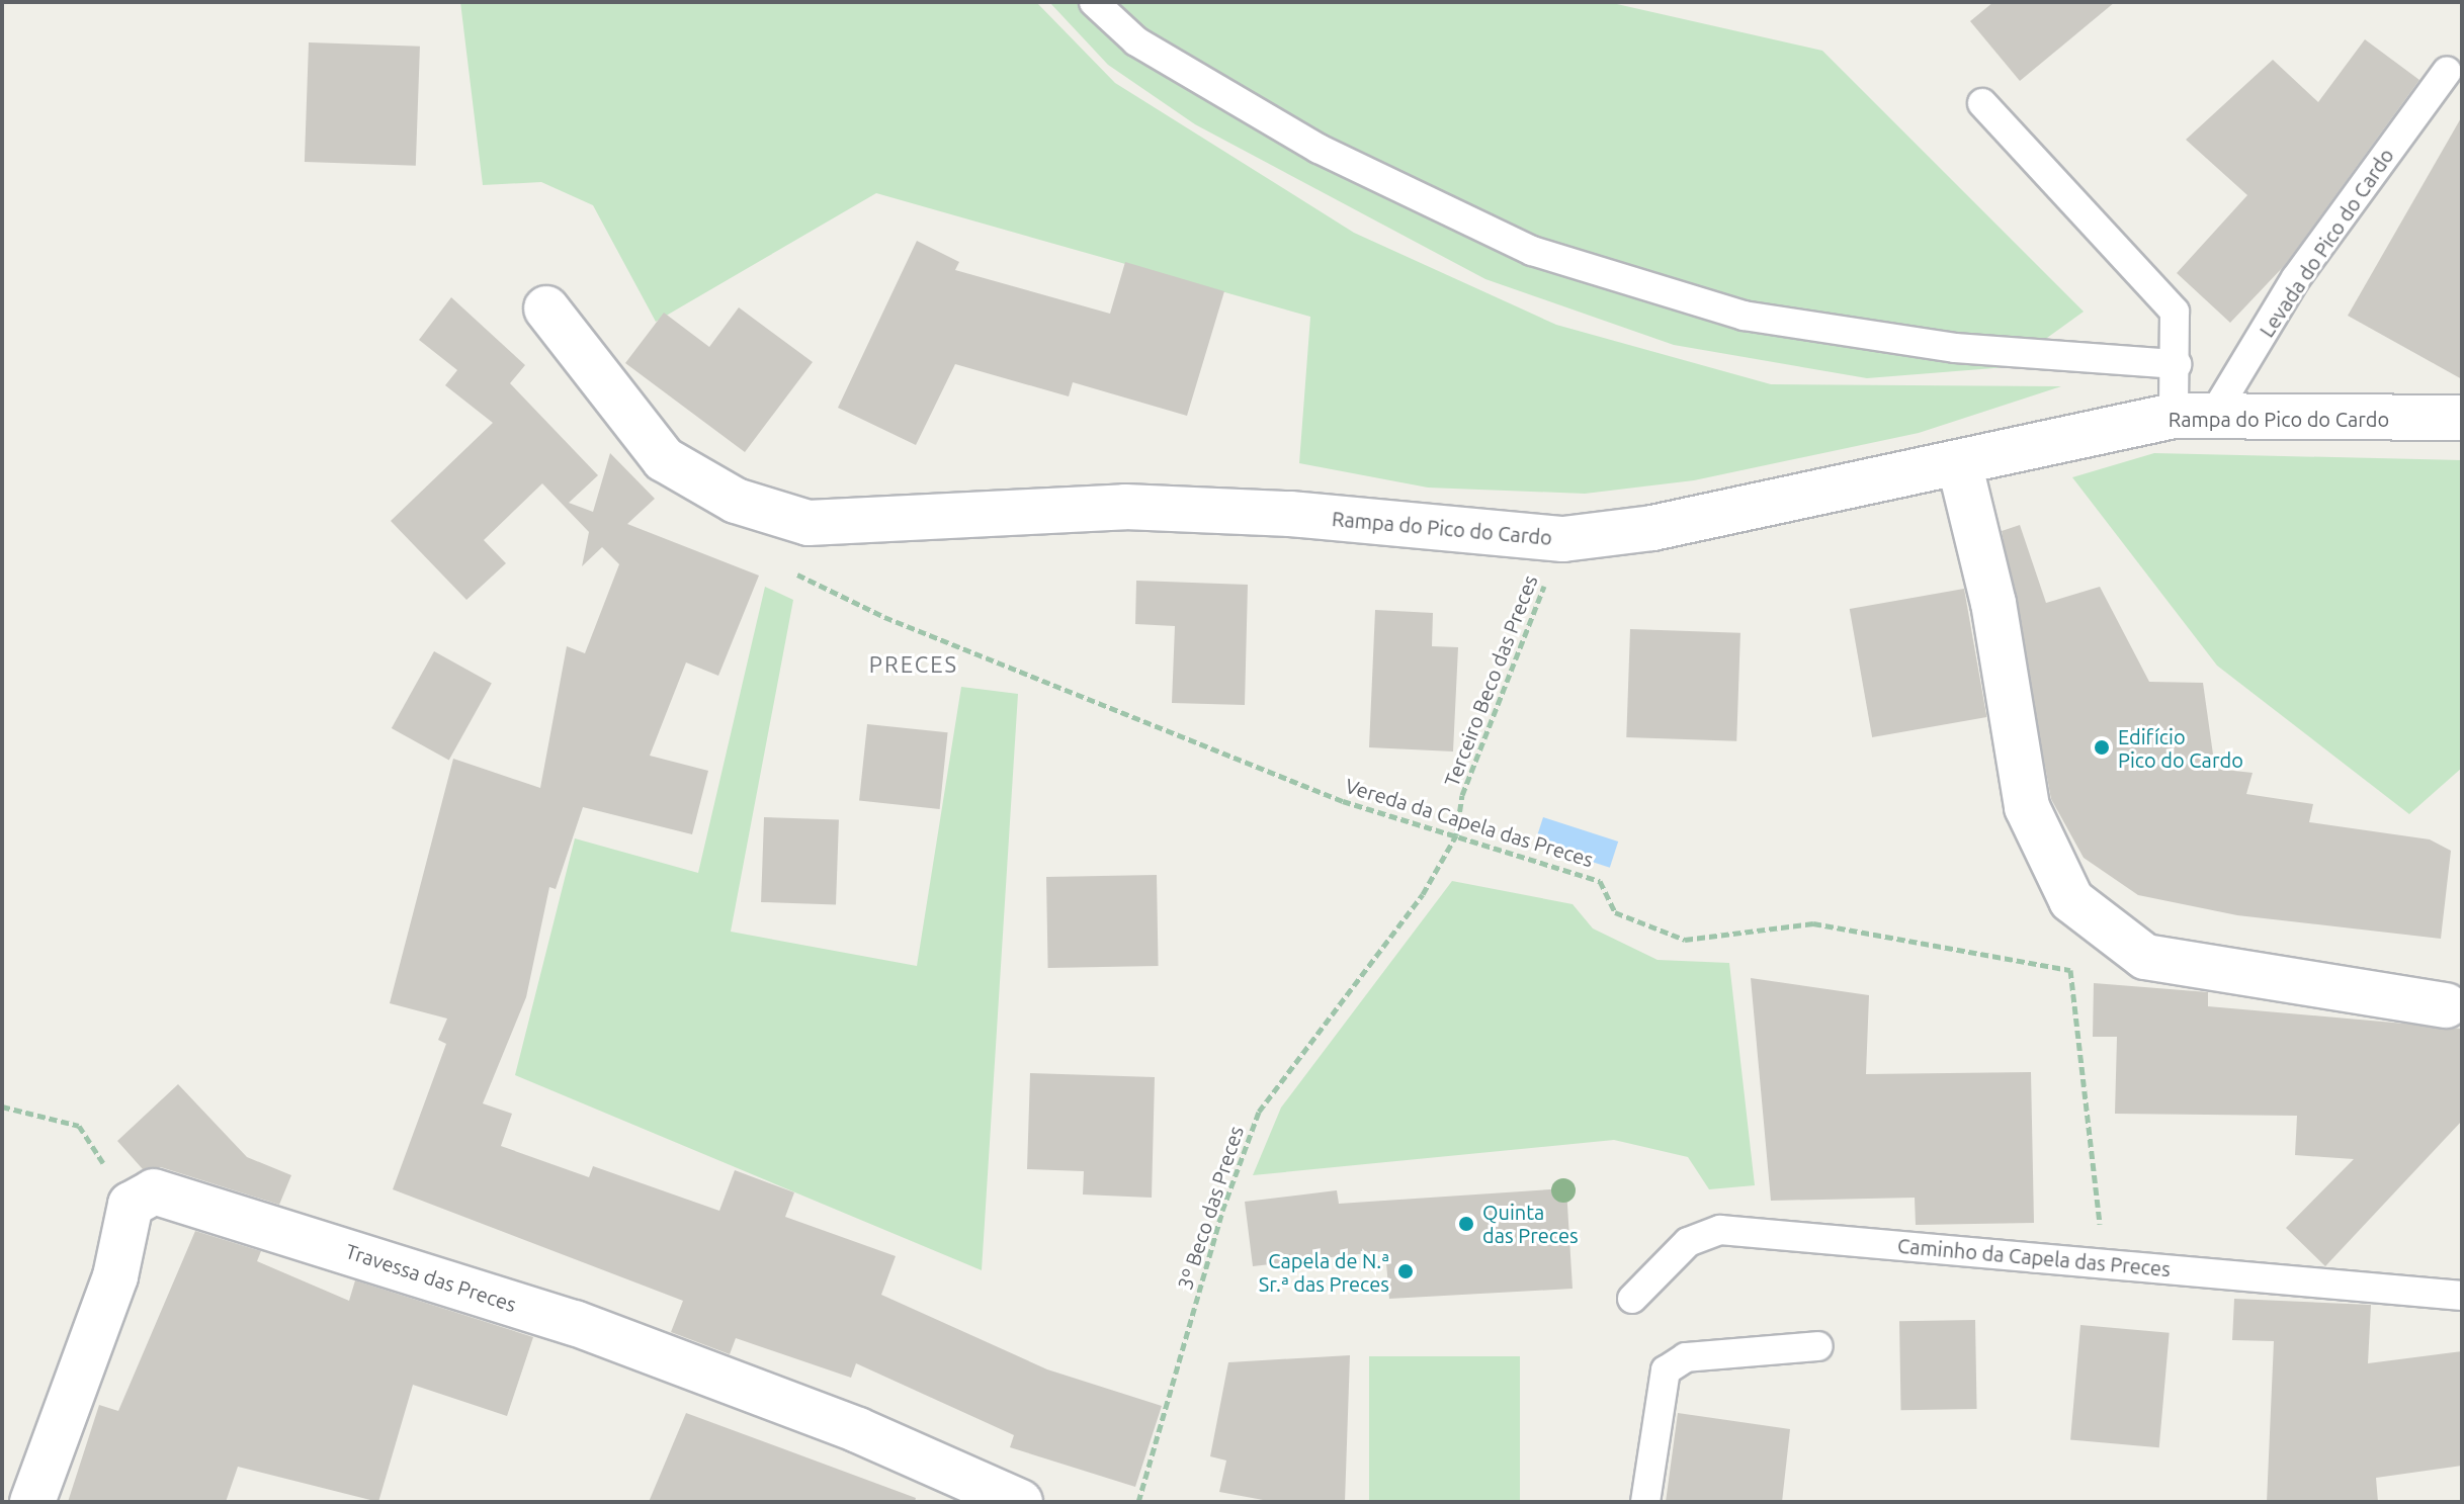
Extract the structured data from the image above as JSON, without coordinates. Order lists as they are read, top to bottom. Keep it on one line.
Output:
{"streets":{"street":["Rampa do Pico do Cardo","Travessa das Preces"],"lane":["Levada do Pico do Cardo","Caminho da Capela das Preces"],"path":["Terceiro Beco das Preces","Vereda da Capela das Preces","3º Beco das Preces"]},"crossings":[["Levada do Pico do Cardo","Rampa do Pico do Cardo"],["Rampa do Pico do Cardo","Terceiro Beco das Preces"],["Terceiro Beco das Preces","Vereda da Capela das Preces"],["Terceiro Beco das Preces","3º Beco das Preces"],["Vereda da Capela das Preces","3º Beco das Preces"],["Vereda da Capela das Preces","Caminho da Capela das Preces"]],"districts":["PRECES"],"places":["Edifício Pico do Cardo","Quinta das Preces","Capela de N.ª Sr.ª das Preces"]}
